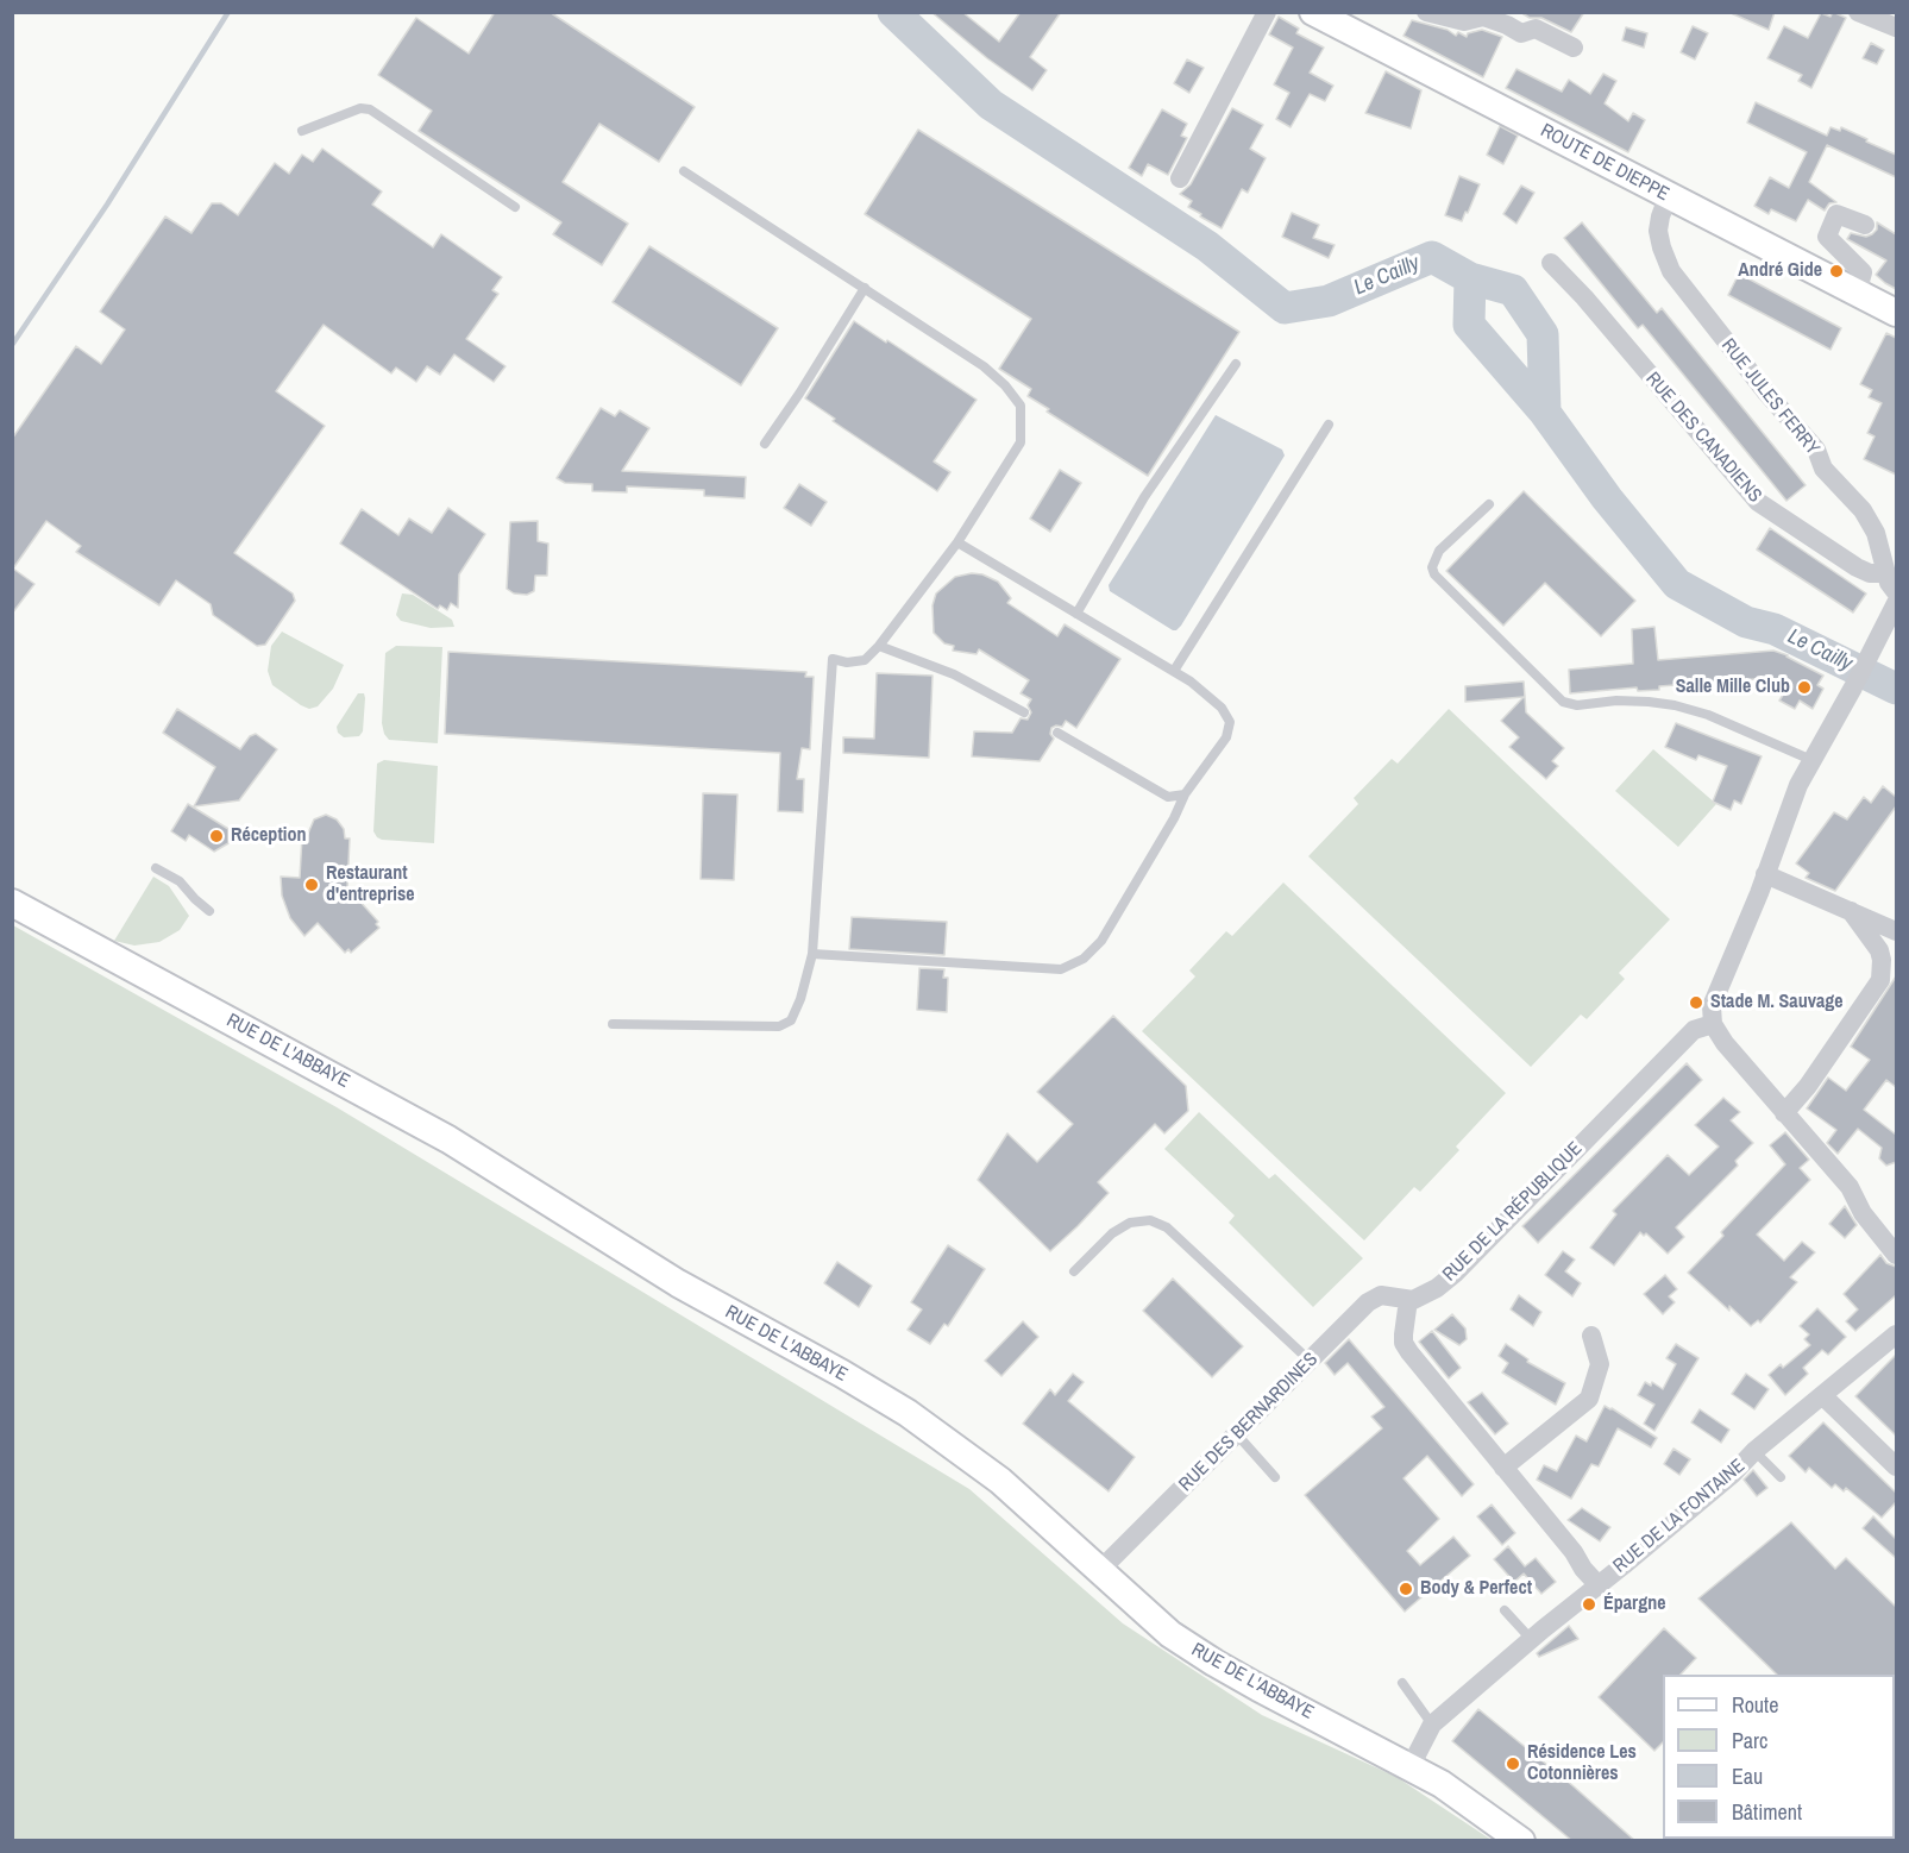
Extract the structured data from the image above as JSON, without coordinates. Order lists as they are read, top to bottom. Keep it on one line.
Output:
{"streets":{"street":["ROUTE DE DIEPPE","RUE JULES FERRY","RUE DES CANADIENS","RUE DE L'ABBAYE","RUE DE LA RÉPUBLIQUE","RUE DES BERNARDINES","RUE DE LA FONTAINE"]},"crossings":[["ROUTE DE DIEPPE","RUE JULES FERRY"],["RUE JULES FERRY","RUE DES CANADIENS"],["RUE DE L'ABBAYE","RUE DES BERNARDINES"],["RUE DE L'ABBAYE","RUE DE LA FONTAINE"],["RUE DE LA RÉPUBLIQUE","RUE DES BERNARDINES"]],"water":["Le Cailly"],"places":["André Gide","Salle Mille Club","Réception","Restaurant d'entreprise","Stade M. Sauvage","Body & Perfect","Épargne","Résidence Les Cotonnières"],"legend":["Route","Parc","Eau","Bâtiment"]}
